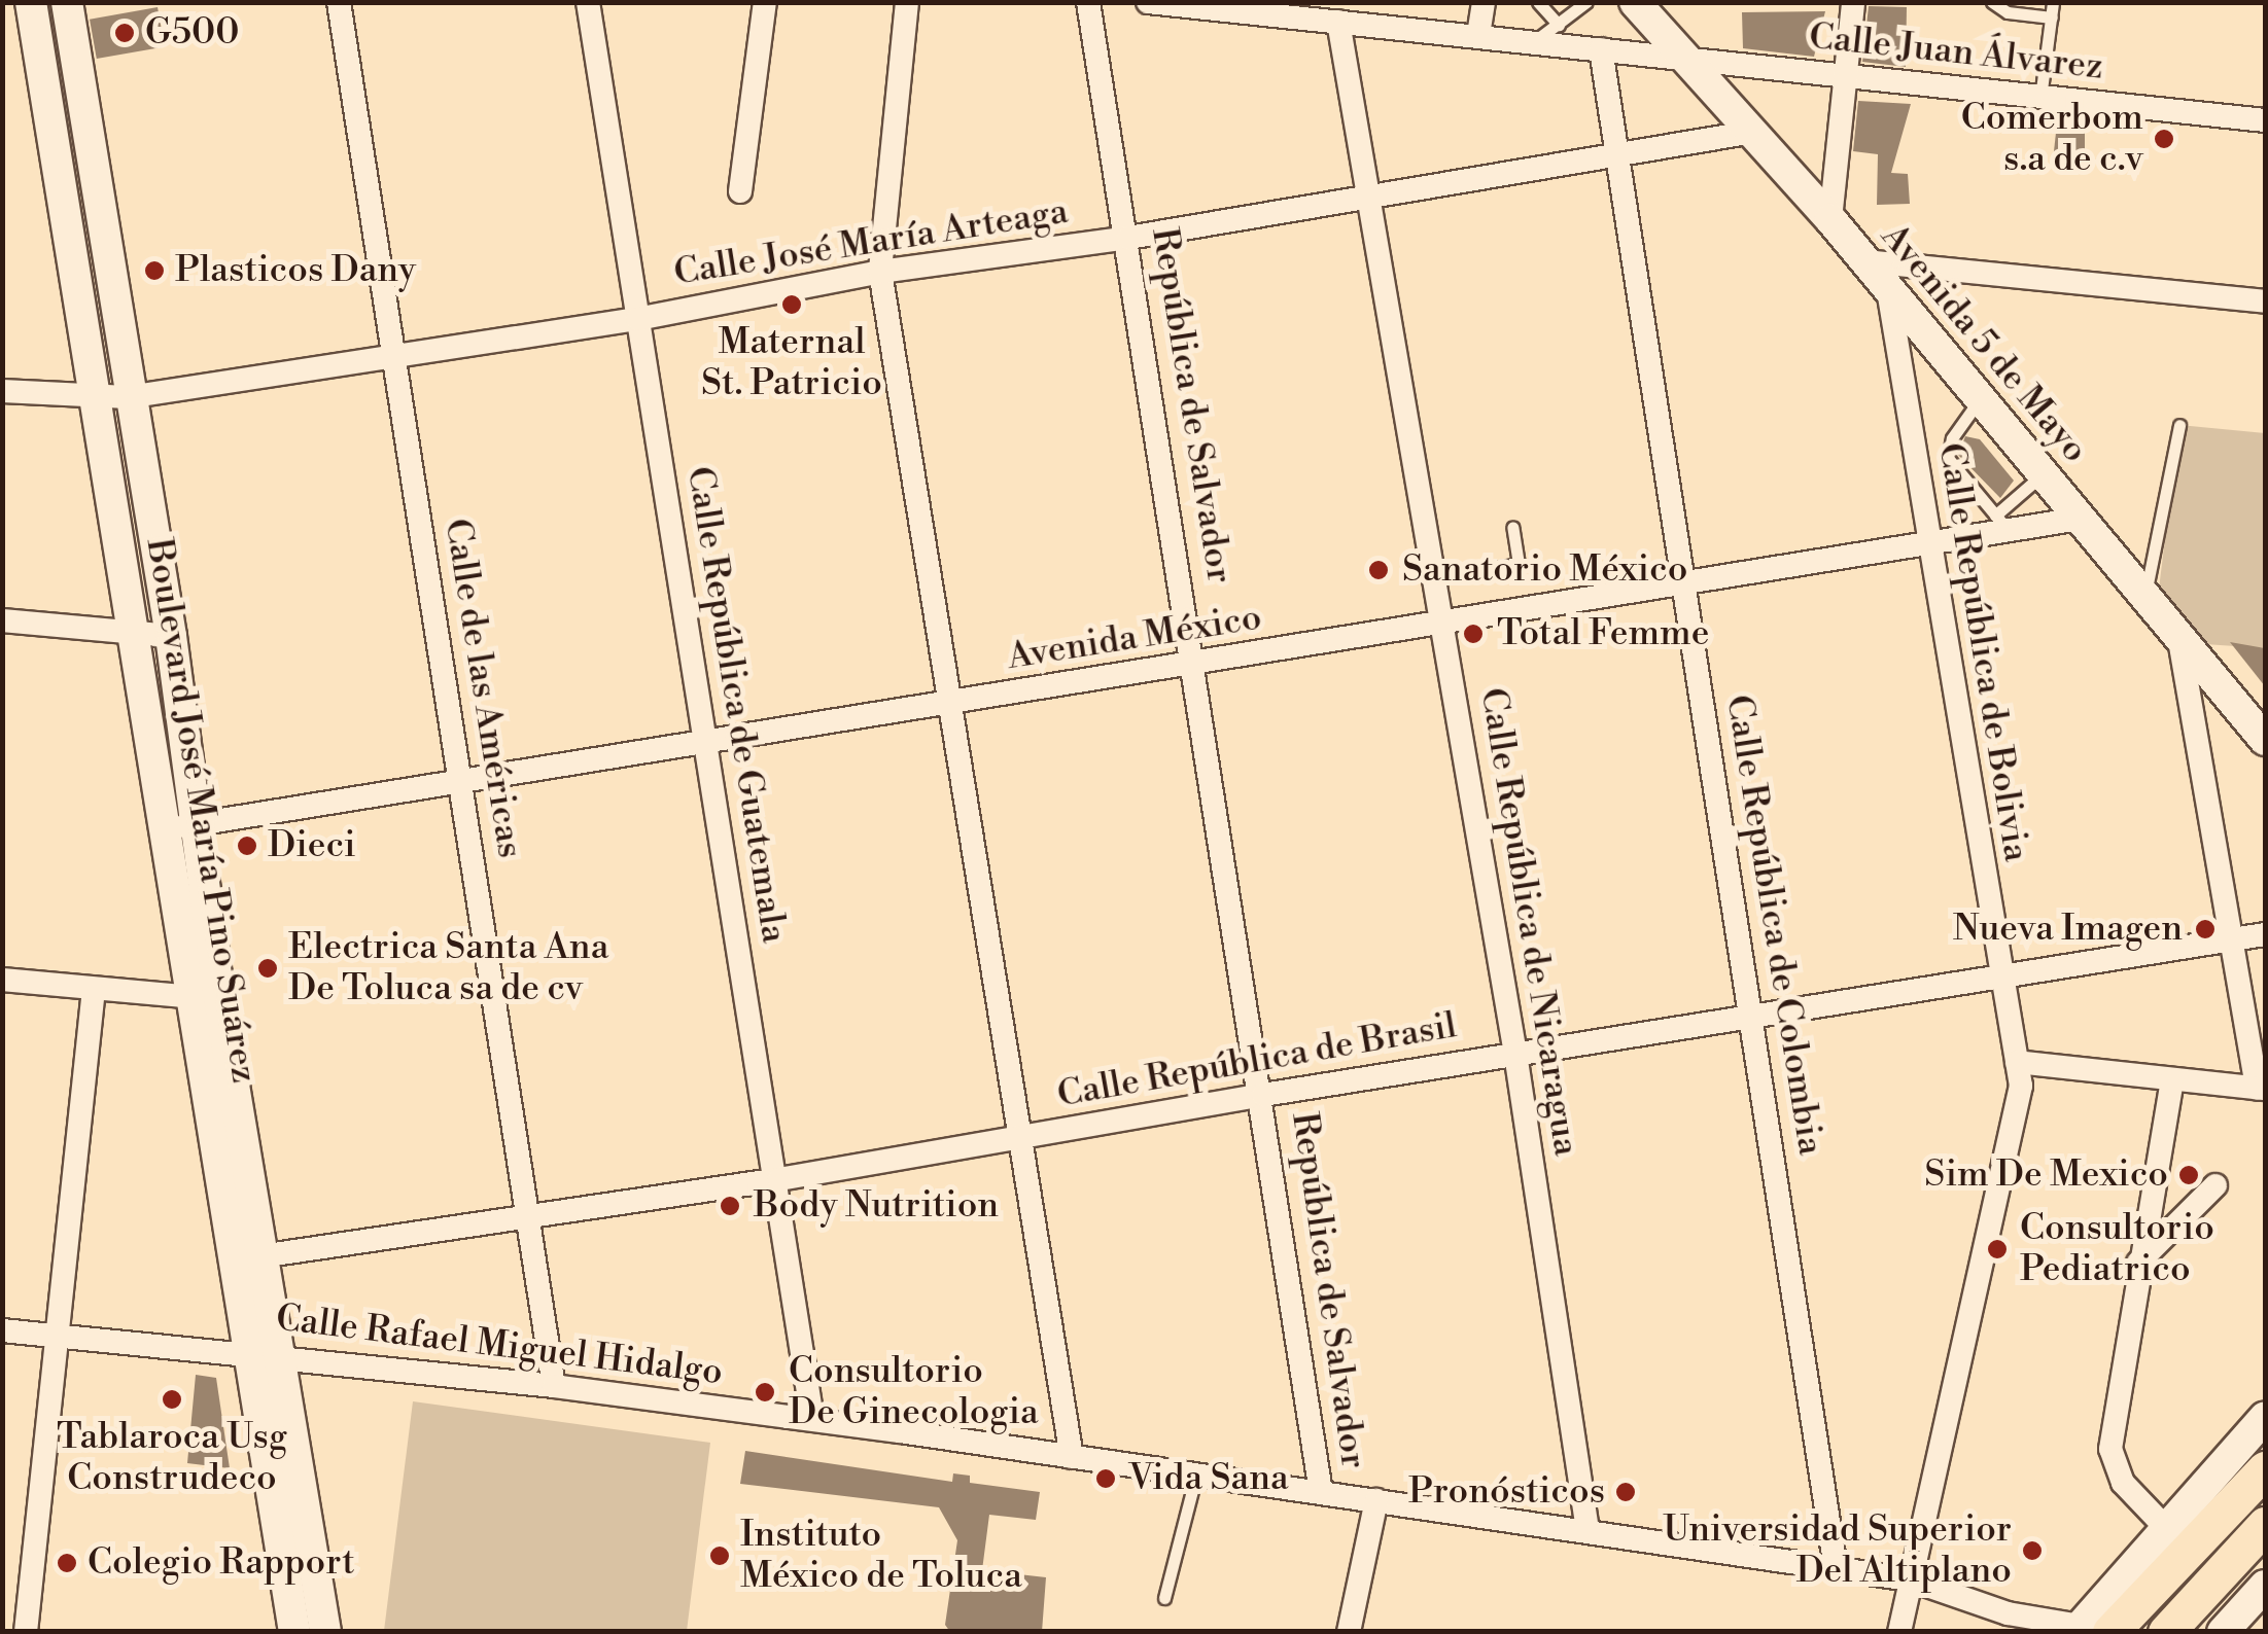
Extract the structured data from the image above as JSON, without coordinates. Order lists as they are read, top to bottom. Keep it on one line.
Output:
{"streets":{"main road":["Avenida 5 de Mayo","Boulevard José María Pino Suárez"],"street":["Calle Juan Álvarez","Calle José María Arteaga","República de Salvador","Avenida México","Calle República de Bolivia","Calle de las Américas","Calle República de Guatemala","Calle República de Nicaragua","Calle República de Colombia","Calle República de Brasil","Calle Rafael Miguel Hidalgo"]},"crossings":[["Calle Juan Álvarez","Avenida 5 de Mayo"],["Calle Juan Álvarez","Calle República de Nicaragua"],["Calle Juan Álvarez","Calle República de Colombia"],["Calle José María Arteaga","Avenida 5 de Mayo"],["Calle José María Arteaga","República de Salvador"],["Calle José María Arteaga","Calle de las Américas"],["Calle José María Arteaga","Calle República de Guatemala"],["Calle José María Arteaga","Boulevard José María Pino Suárez"],["Calle José María Arteaga","Calle República de Nicaragua"],["Calle José María Arteaga","Calle República de Colombia"],["Avenida 5 de Mayo","Avenida México"],["Avenida 5 de Mayo","Calle República de Bolivia"],["República de Salvador","Avenida México"],["República de Salvador","Calle República de Brasil"],["República de Salvador","Calle Rafael Miguel Hidalgo"],["Avenida México","Calle República de Bolivia"],["Avenida México","Calle de las Américas"],["Avenida México","Calle República de Guatemala"],["Avenida México","Boulevard José María Pino Suárez"],["Avenida México","Calle República de Nicaragua"],["Avenida México","Calle República de Colombia"],["Calle República de Bolivia","Calle República de Brasil"],["Calle República de Bolivia","Calle Rafael Miguel Hidalgo"],["Calle de las Américas","Calle República de Brasil"],["Calle de las Américas","Calle Rafael Miguel Hidalgo"],["Calle República de Guatemala","Calle República de Brasil"],["Calle República de Guatemala","Calle Rafael Miguel Hidalgo"],["Boulevard José María Pino Suárez","Calle República de Brasil"],["Boulevard José María Pino Suárez","Calle Rafael Miguel Hidalgo"],["Calle República de Nicaragua","Calle República de Brasil"],["Calle República de Nicaragua","Calle Rafael Miguel Hidalgo"],["Calle República de Colombia","Calle República de Brasil"],["Calle República de Colombia","Calle Rafael Miguel Hidalgo"]],"places":["G500","Comerbom s.a de c.v","Plasticos Dany","Maternal St. Patricio","Sanatorio México","Total Femme","Dieci","Nueva Imagen","Electrica Santa Ana De Toluca sa de cv","Sim De Mexico","Body Nutrition","Consultorio Pediatrico","Consultorio De Ginecologia","Tablaroca Usg Construdeco","Vida Sana","Pronósticos","Universidad Superior Del Altiplano","Instituto México de Toluca","Colegio Rapport"]}
